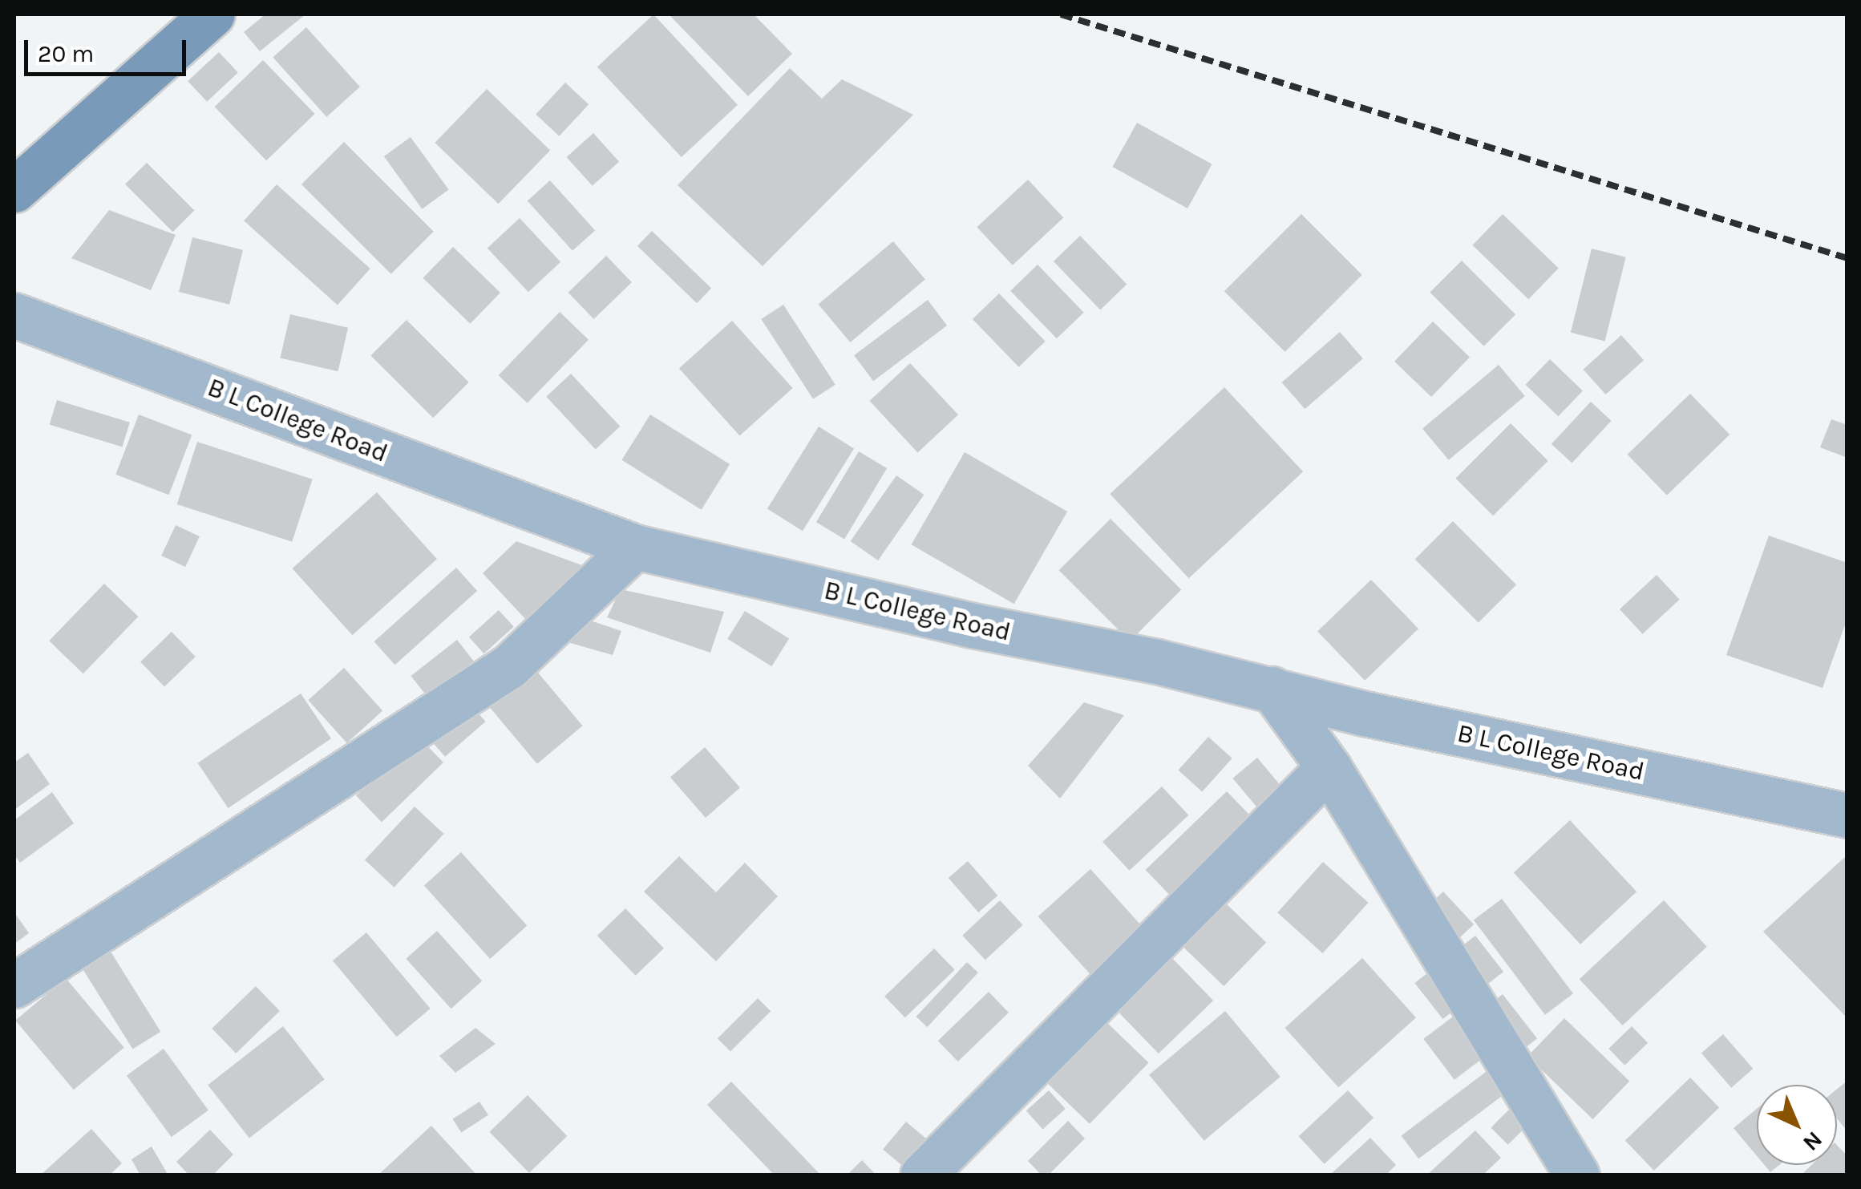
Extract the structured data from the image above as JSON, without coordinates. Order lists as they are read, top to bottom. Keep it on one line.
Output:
{"streets":{"street":["B L College Road"]},"scale_bar":"20 m","north":"bottom right"}
